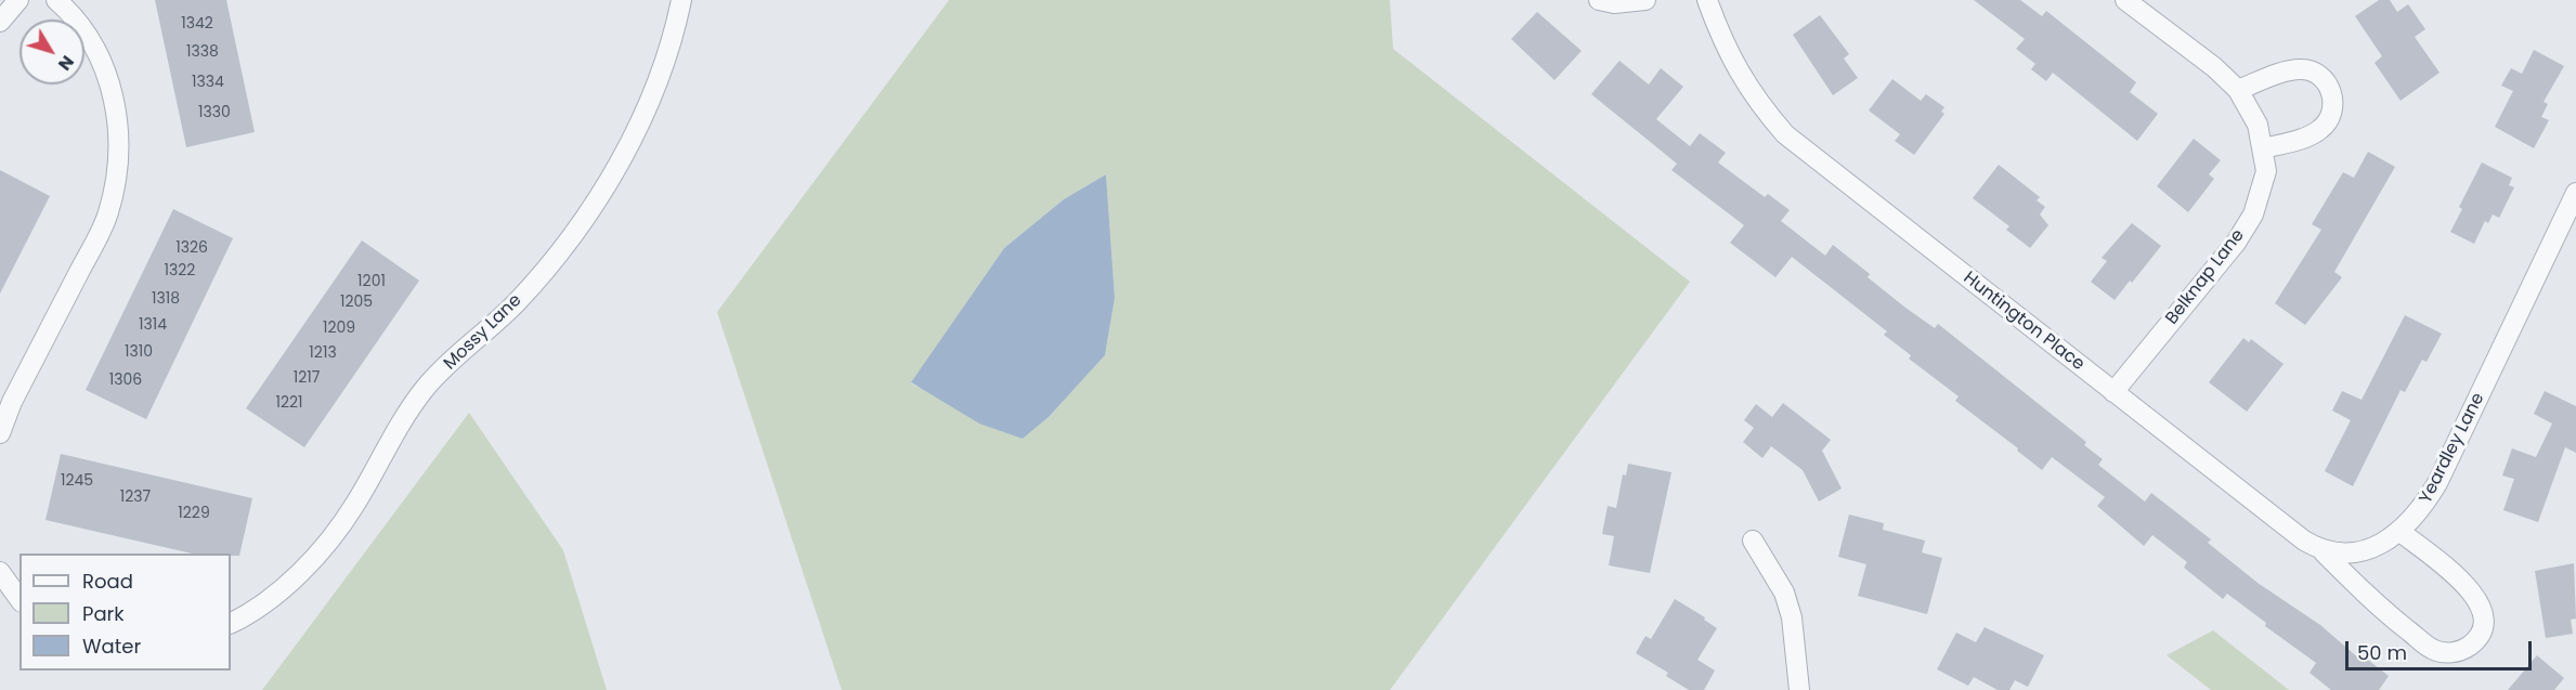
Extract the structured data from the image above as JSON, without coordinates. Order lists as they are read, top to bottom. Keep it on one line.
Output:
{"streets":{"street":["Belknap Lane","Huntington Place","Mossy Lane","Yeardley Lane"]},"crossings":[["Belknap Lane","Huntington Place"]],"house_numbers":["1342","1338","1334","1330","1326","1322","1201","1318","1205","1314","1209","1310","1213","1217","1306","1221","1245","1237","1229"],"legend":["Road","Park","Water"],"scale_bar":"50 m","north":"bottom right"}
